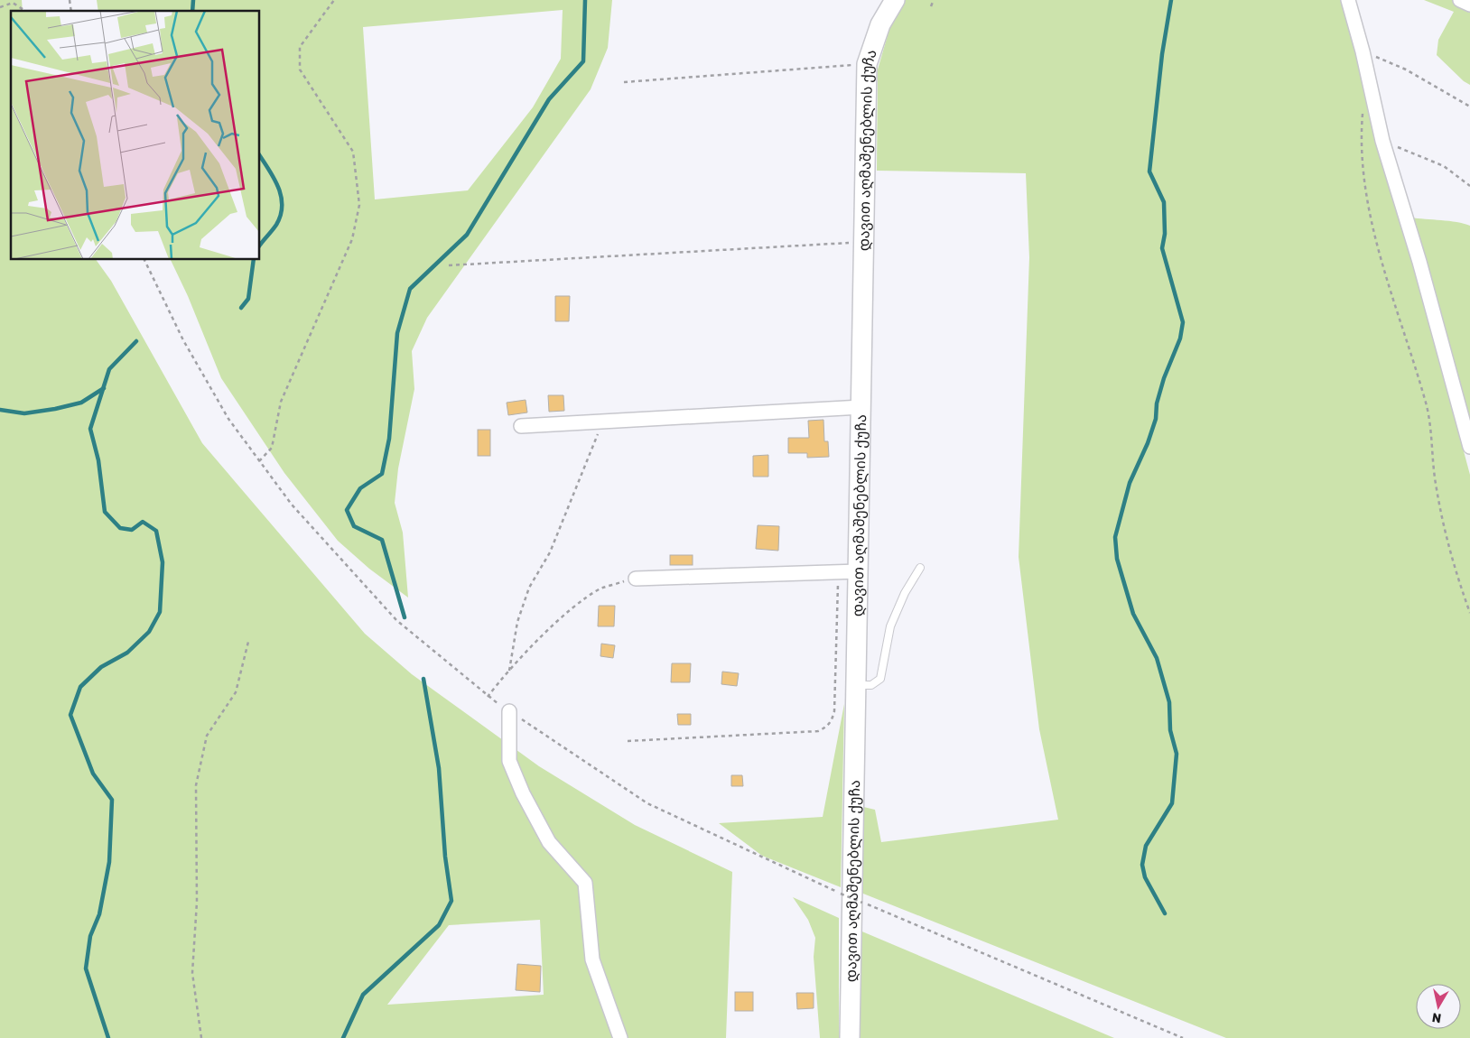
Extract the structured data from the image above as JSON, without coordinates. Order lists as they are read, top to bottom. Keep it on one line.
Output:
{"streets":{"street":["დავით აღმაშენებლის ქუჩა"]},"north":"bottom"}
